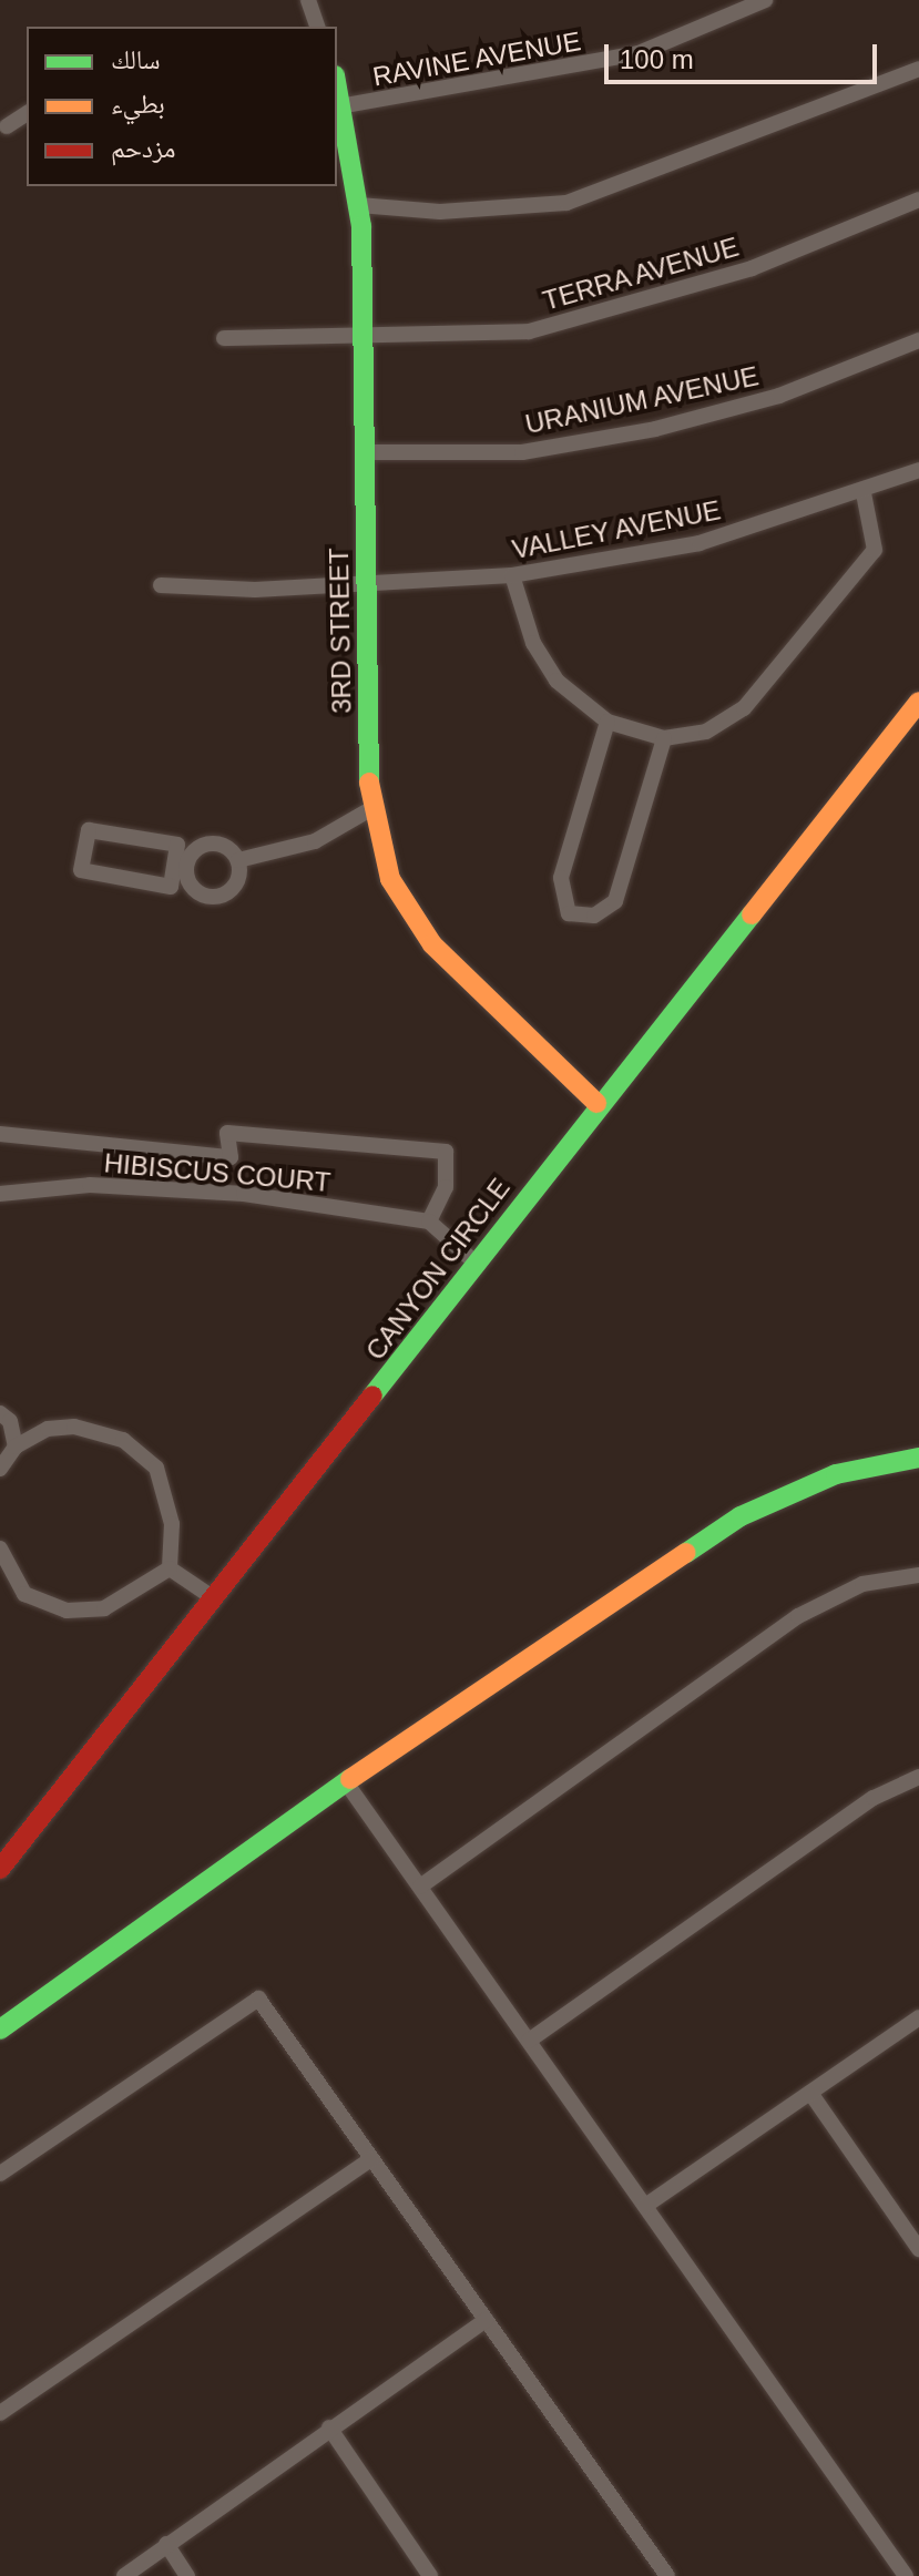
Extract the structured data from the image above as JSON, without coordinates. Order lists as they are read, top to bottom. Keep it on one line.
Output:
{"streets":{"street":["RAVINE AVENUE","TERRA AVENUE","URANIUM AVENUE","VALLEY AVENUE","3RD STREET","HIBISCUS COURT","CANYON CIRCLE"]},"crossings":[["RAVINE AVENUE","3RD STREET"],["TERRA AVENUE","3RD STREET"],["URANIUM AVENUE","3RD STREET"],["VALLEY AVENUE","3RD STREET"],["3RD STREET","CANYON CIRCLE"]],"legend":["سالك","بطيء","مزدحم"],"scale_bar":"100 m"}
